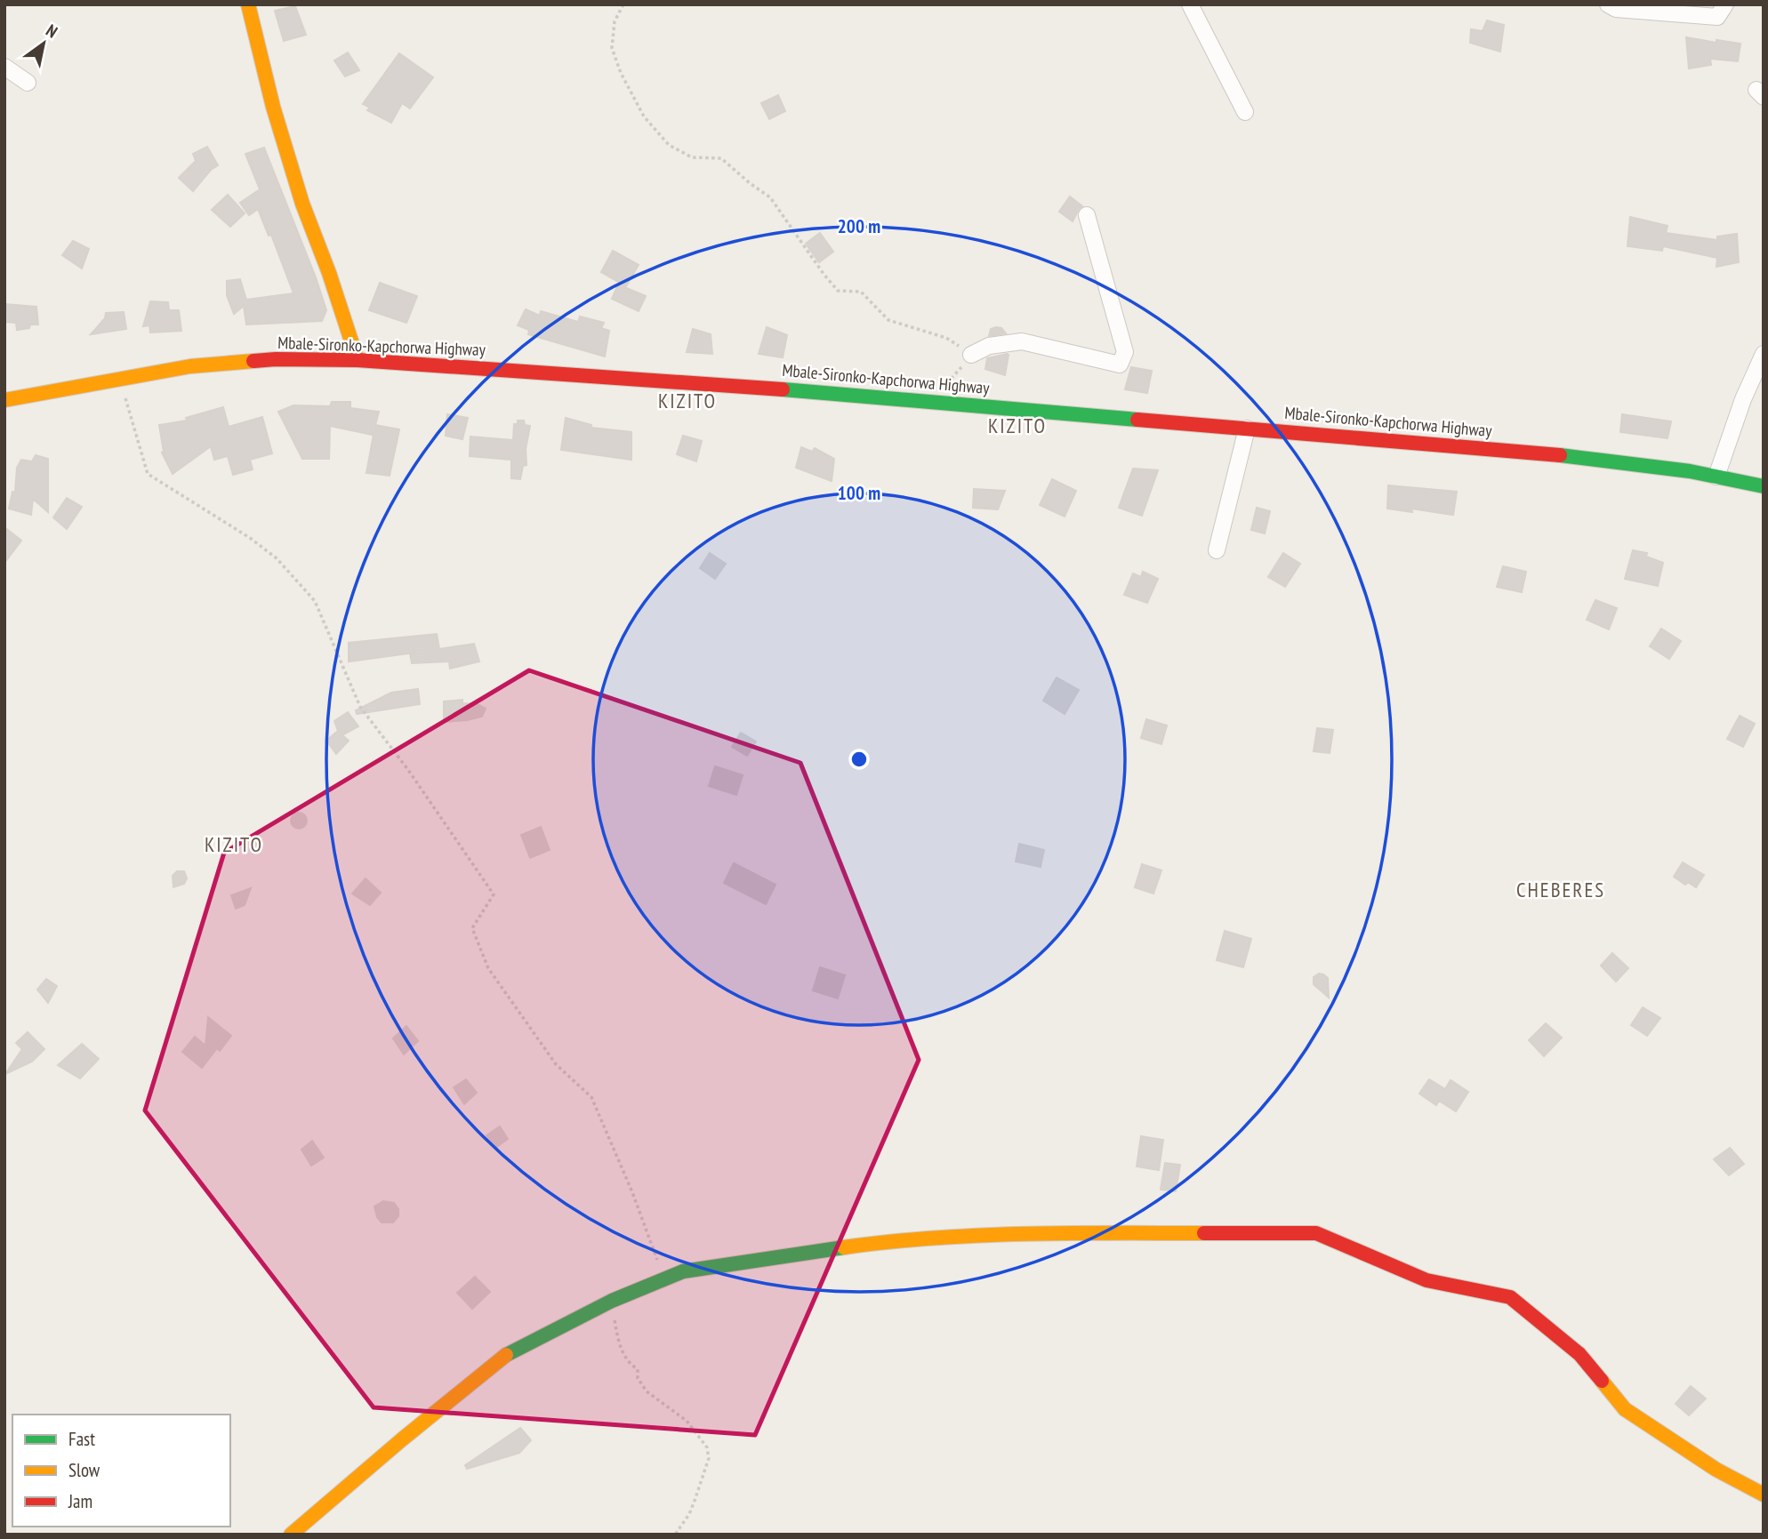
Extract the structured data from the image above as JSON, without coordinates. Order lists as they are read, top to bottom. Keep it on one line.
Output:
{"streets":{"street":["Mbale-Sironko-Kapchorwa Highway"]},"districts":["KIZITO","KIZITO","KIZITO","CHEBERES"],"legend":["Fast","Slow","Jam"],"north":"top right","rings":["200 m","100 m"]}
